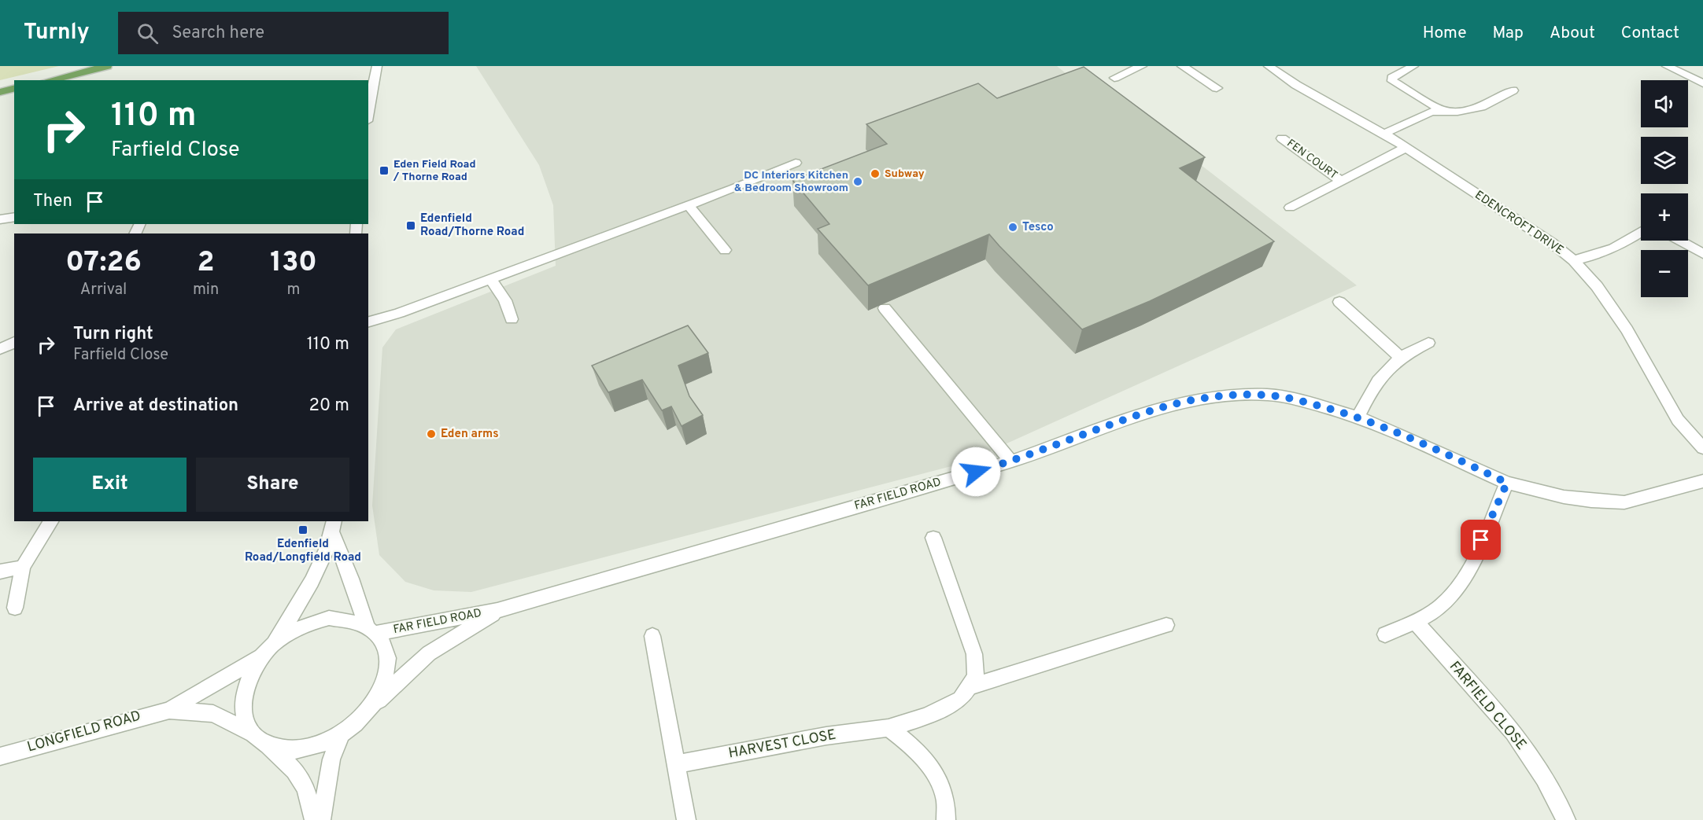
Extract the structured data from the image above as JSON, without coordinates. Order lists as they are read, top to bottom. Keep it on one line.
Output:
{"streets":{"street":["FEN COURT","EDENCROFT DRIVE","FAR FIELD ROAD","FARFIELD CLOSE","LONGFIELD ROAD","HARVEST CLOSE"]},"crossings":[["FEN COURT","EDENCROFT DRIVE"],["FAR FIELD ROAD","LONGFIELD ROAD"]],"places":{"transit":["Eden Field Road / Thorne Road","Edenfield Road/Thorne Road","Edenfield Road/Longfield Road"],"other":["Subway","DC Interiors Kitchen & Bedroom Showroom","Tesco","Eden arms"]},"page":{"header":"Turnly","search":"Search here","nav":["Home","Map","About","Contact"],"map_buttons":["+","−"],"turn":["110 m","Farfield Close"],"then":"Then","eta":["07:26","Arrival","2","min","130","m"],"list":[{"name":"Turn right","note":"Farfield Close","value":"110 m"},{"name":"Arrive at destination","value":"20 m"}],"buttons":["Exit","Share"]}}
